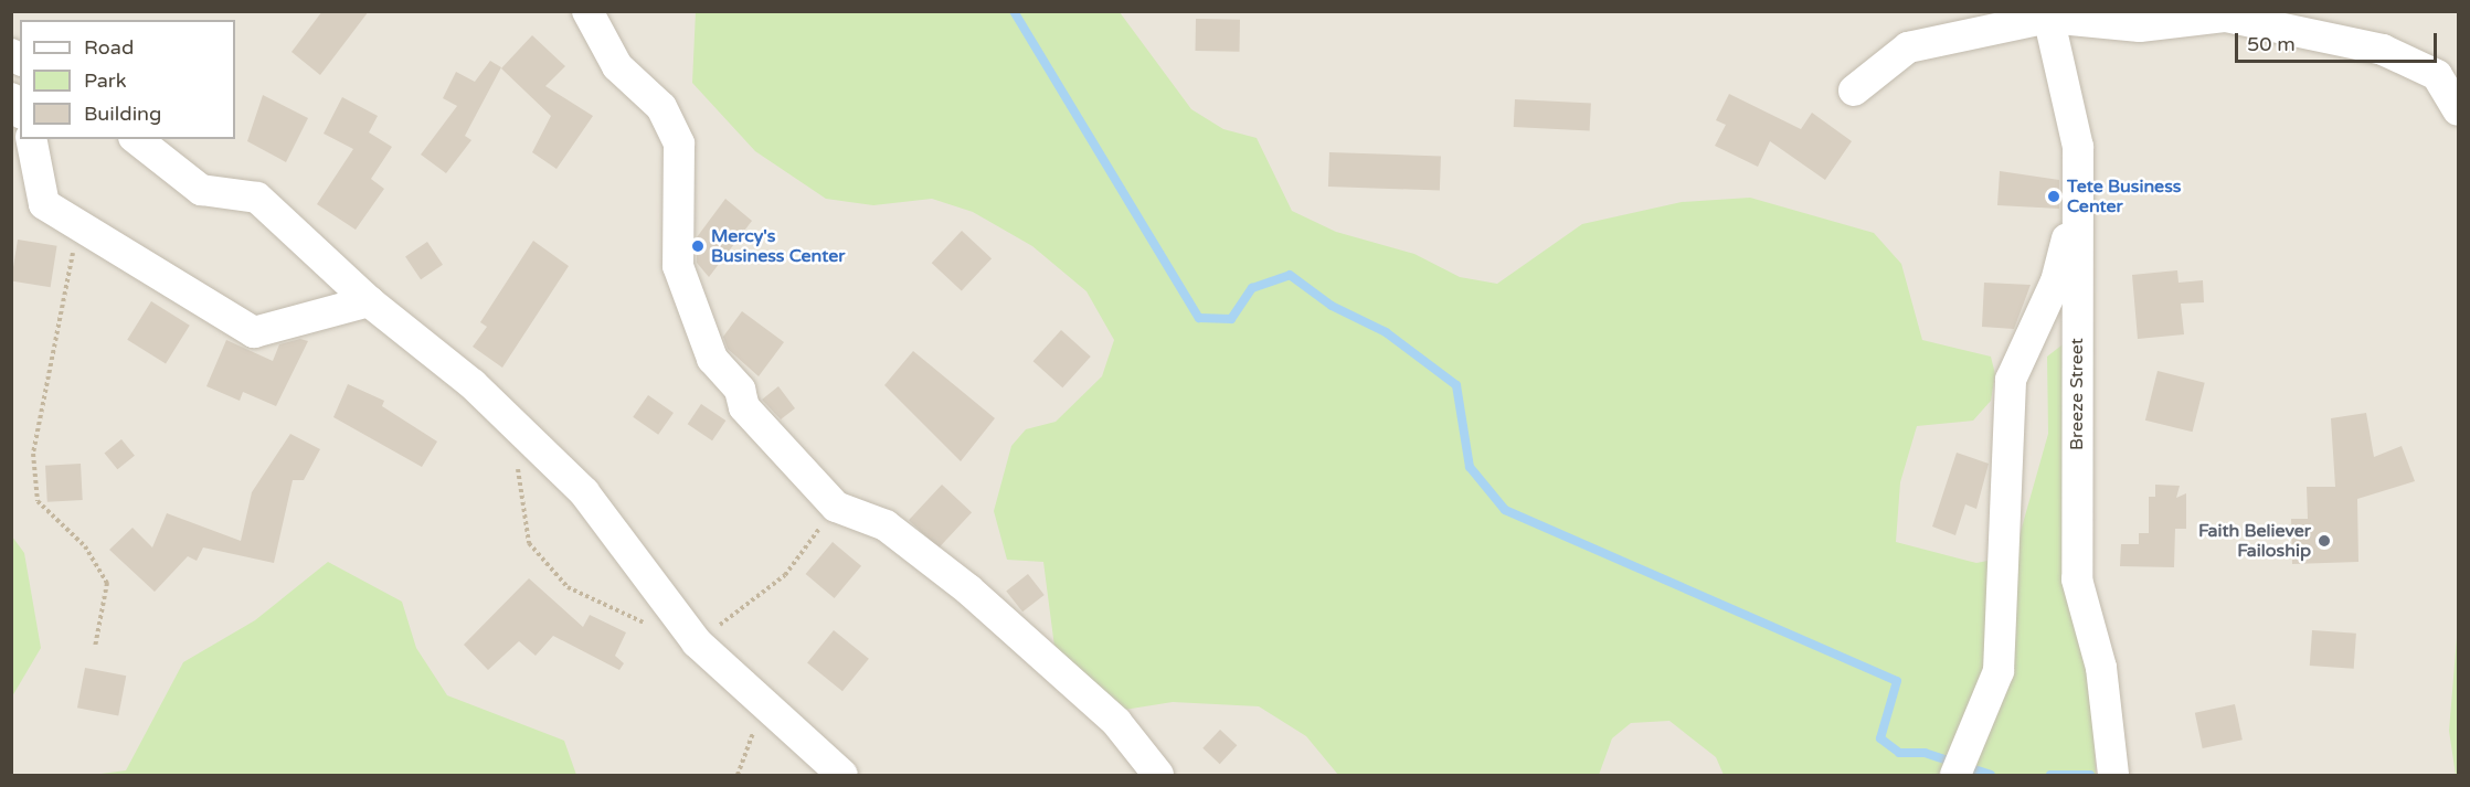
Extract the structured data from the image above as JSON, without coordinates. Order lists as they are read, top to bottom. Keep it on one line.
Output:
{"streets":{"street":["Breeze Street"]},"places":["Tete Business Center","Mercy's Business Center","Faith Believer Failoship"],"legend":["Road","Park","Building"],"scale_bar":"50 m"}
